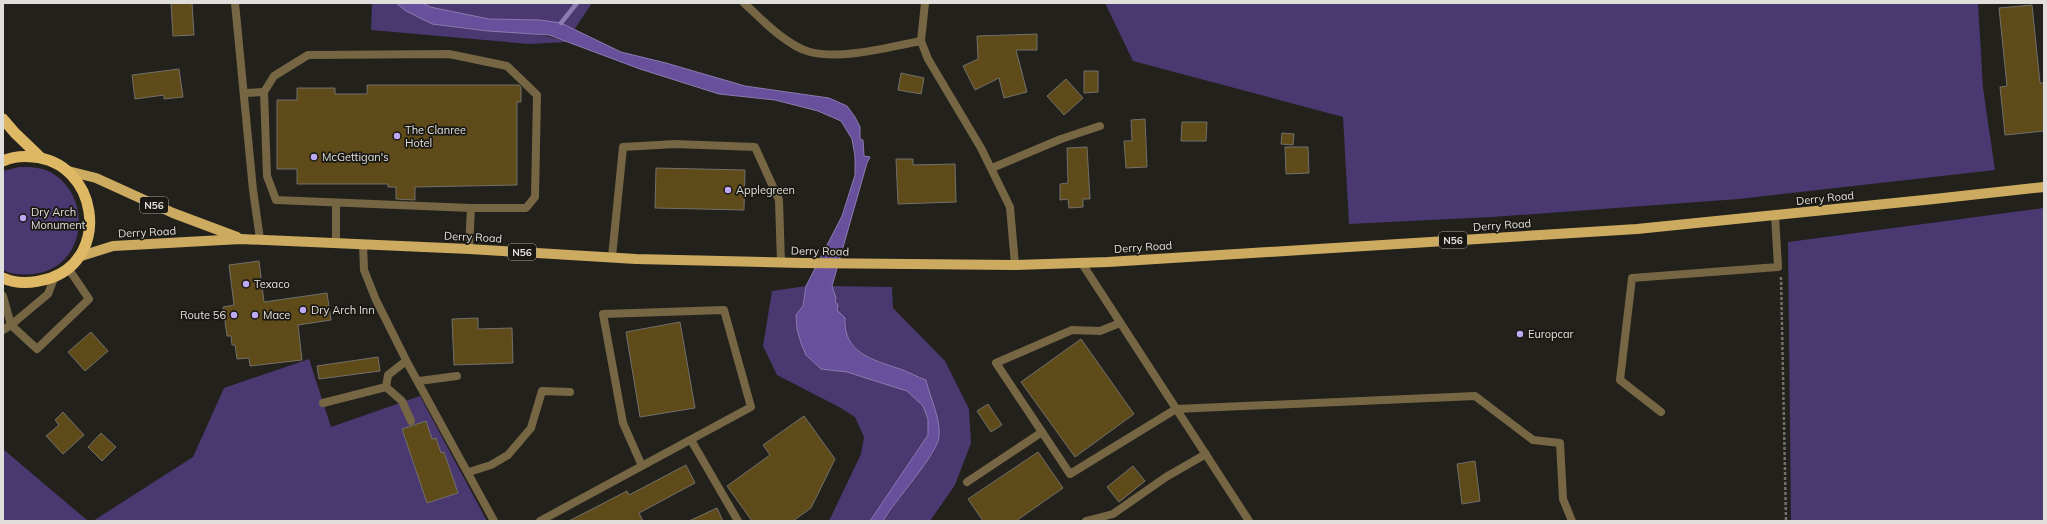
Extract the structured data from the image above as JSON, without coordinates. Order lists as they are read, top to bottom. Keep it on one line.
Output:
{"streets":{"main road":["Derry Road","N56"]},"places":["The Clanree Hotel","McGettigan's","Applegreen","Dry Arch Monument","Texaco","Dry Arch Inn","Route 56","Mace","Europcar"]}
